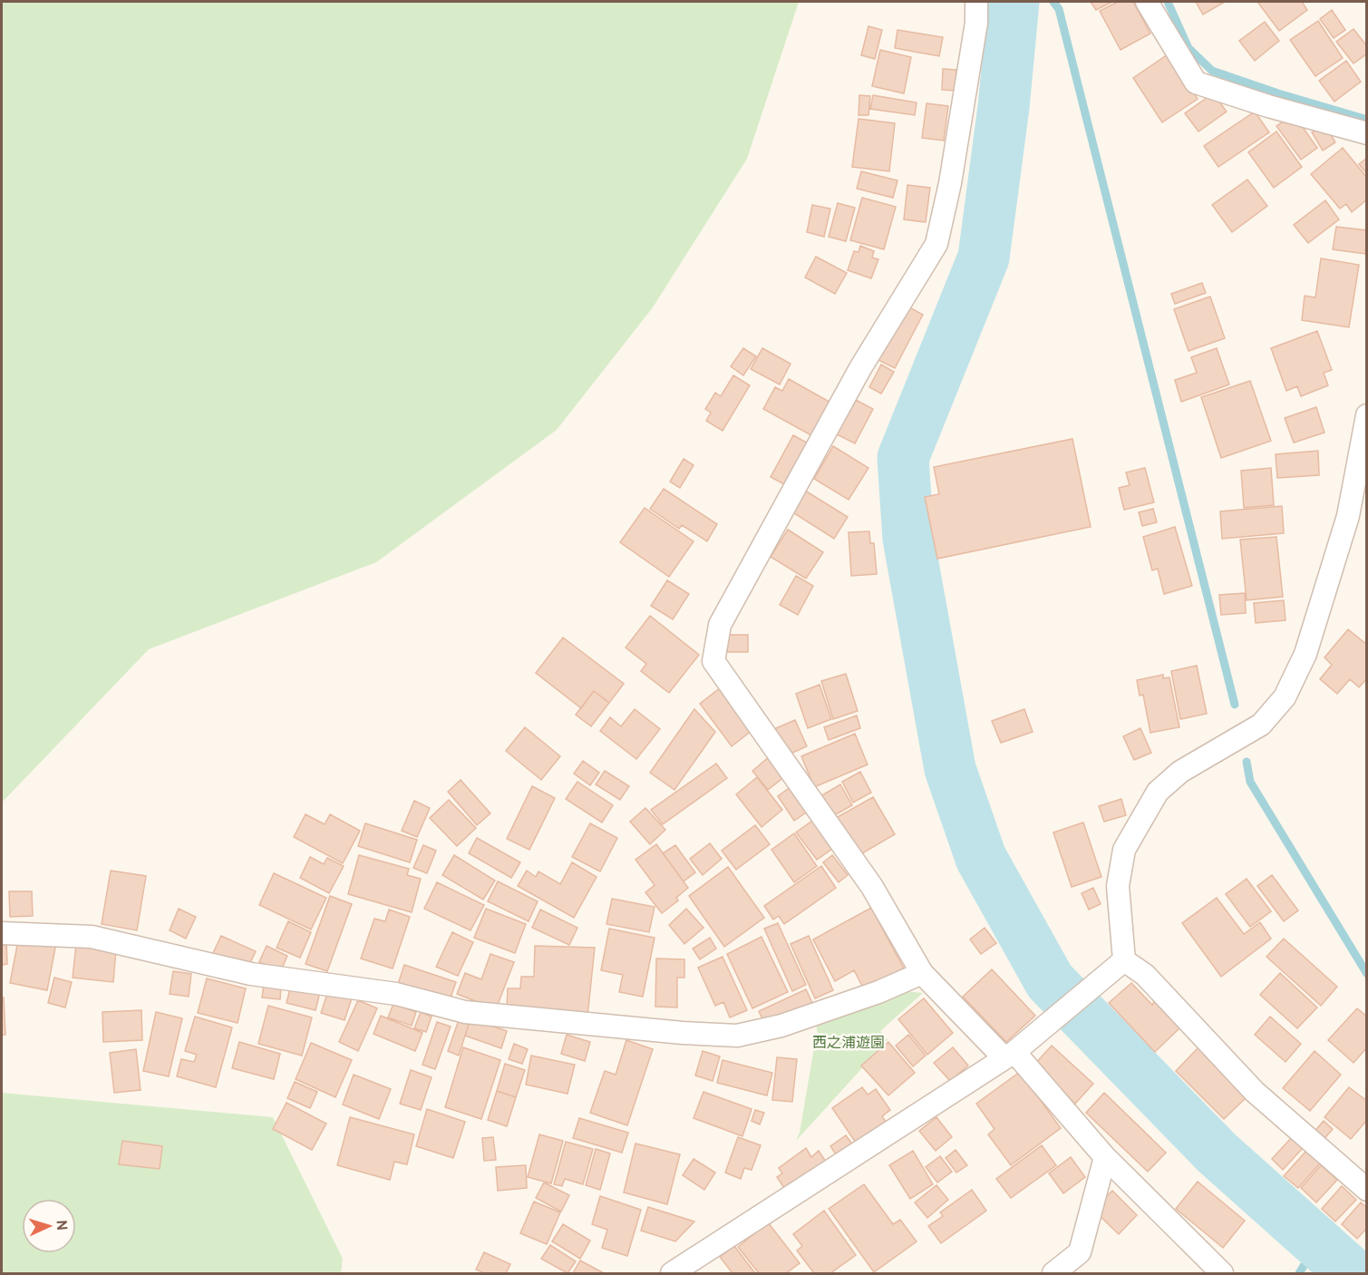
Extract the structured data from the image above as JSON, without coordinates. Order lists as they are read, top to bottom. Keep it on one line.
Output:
{"parks":["西之浦遊園"],"north":"right"}
